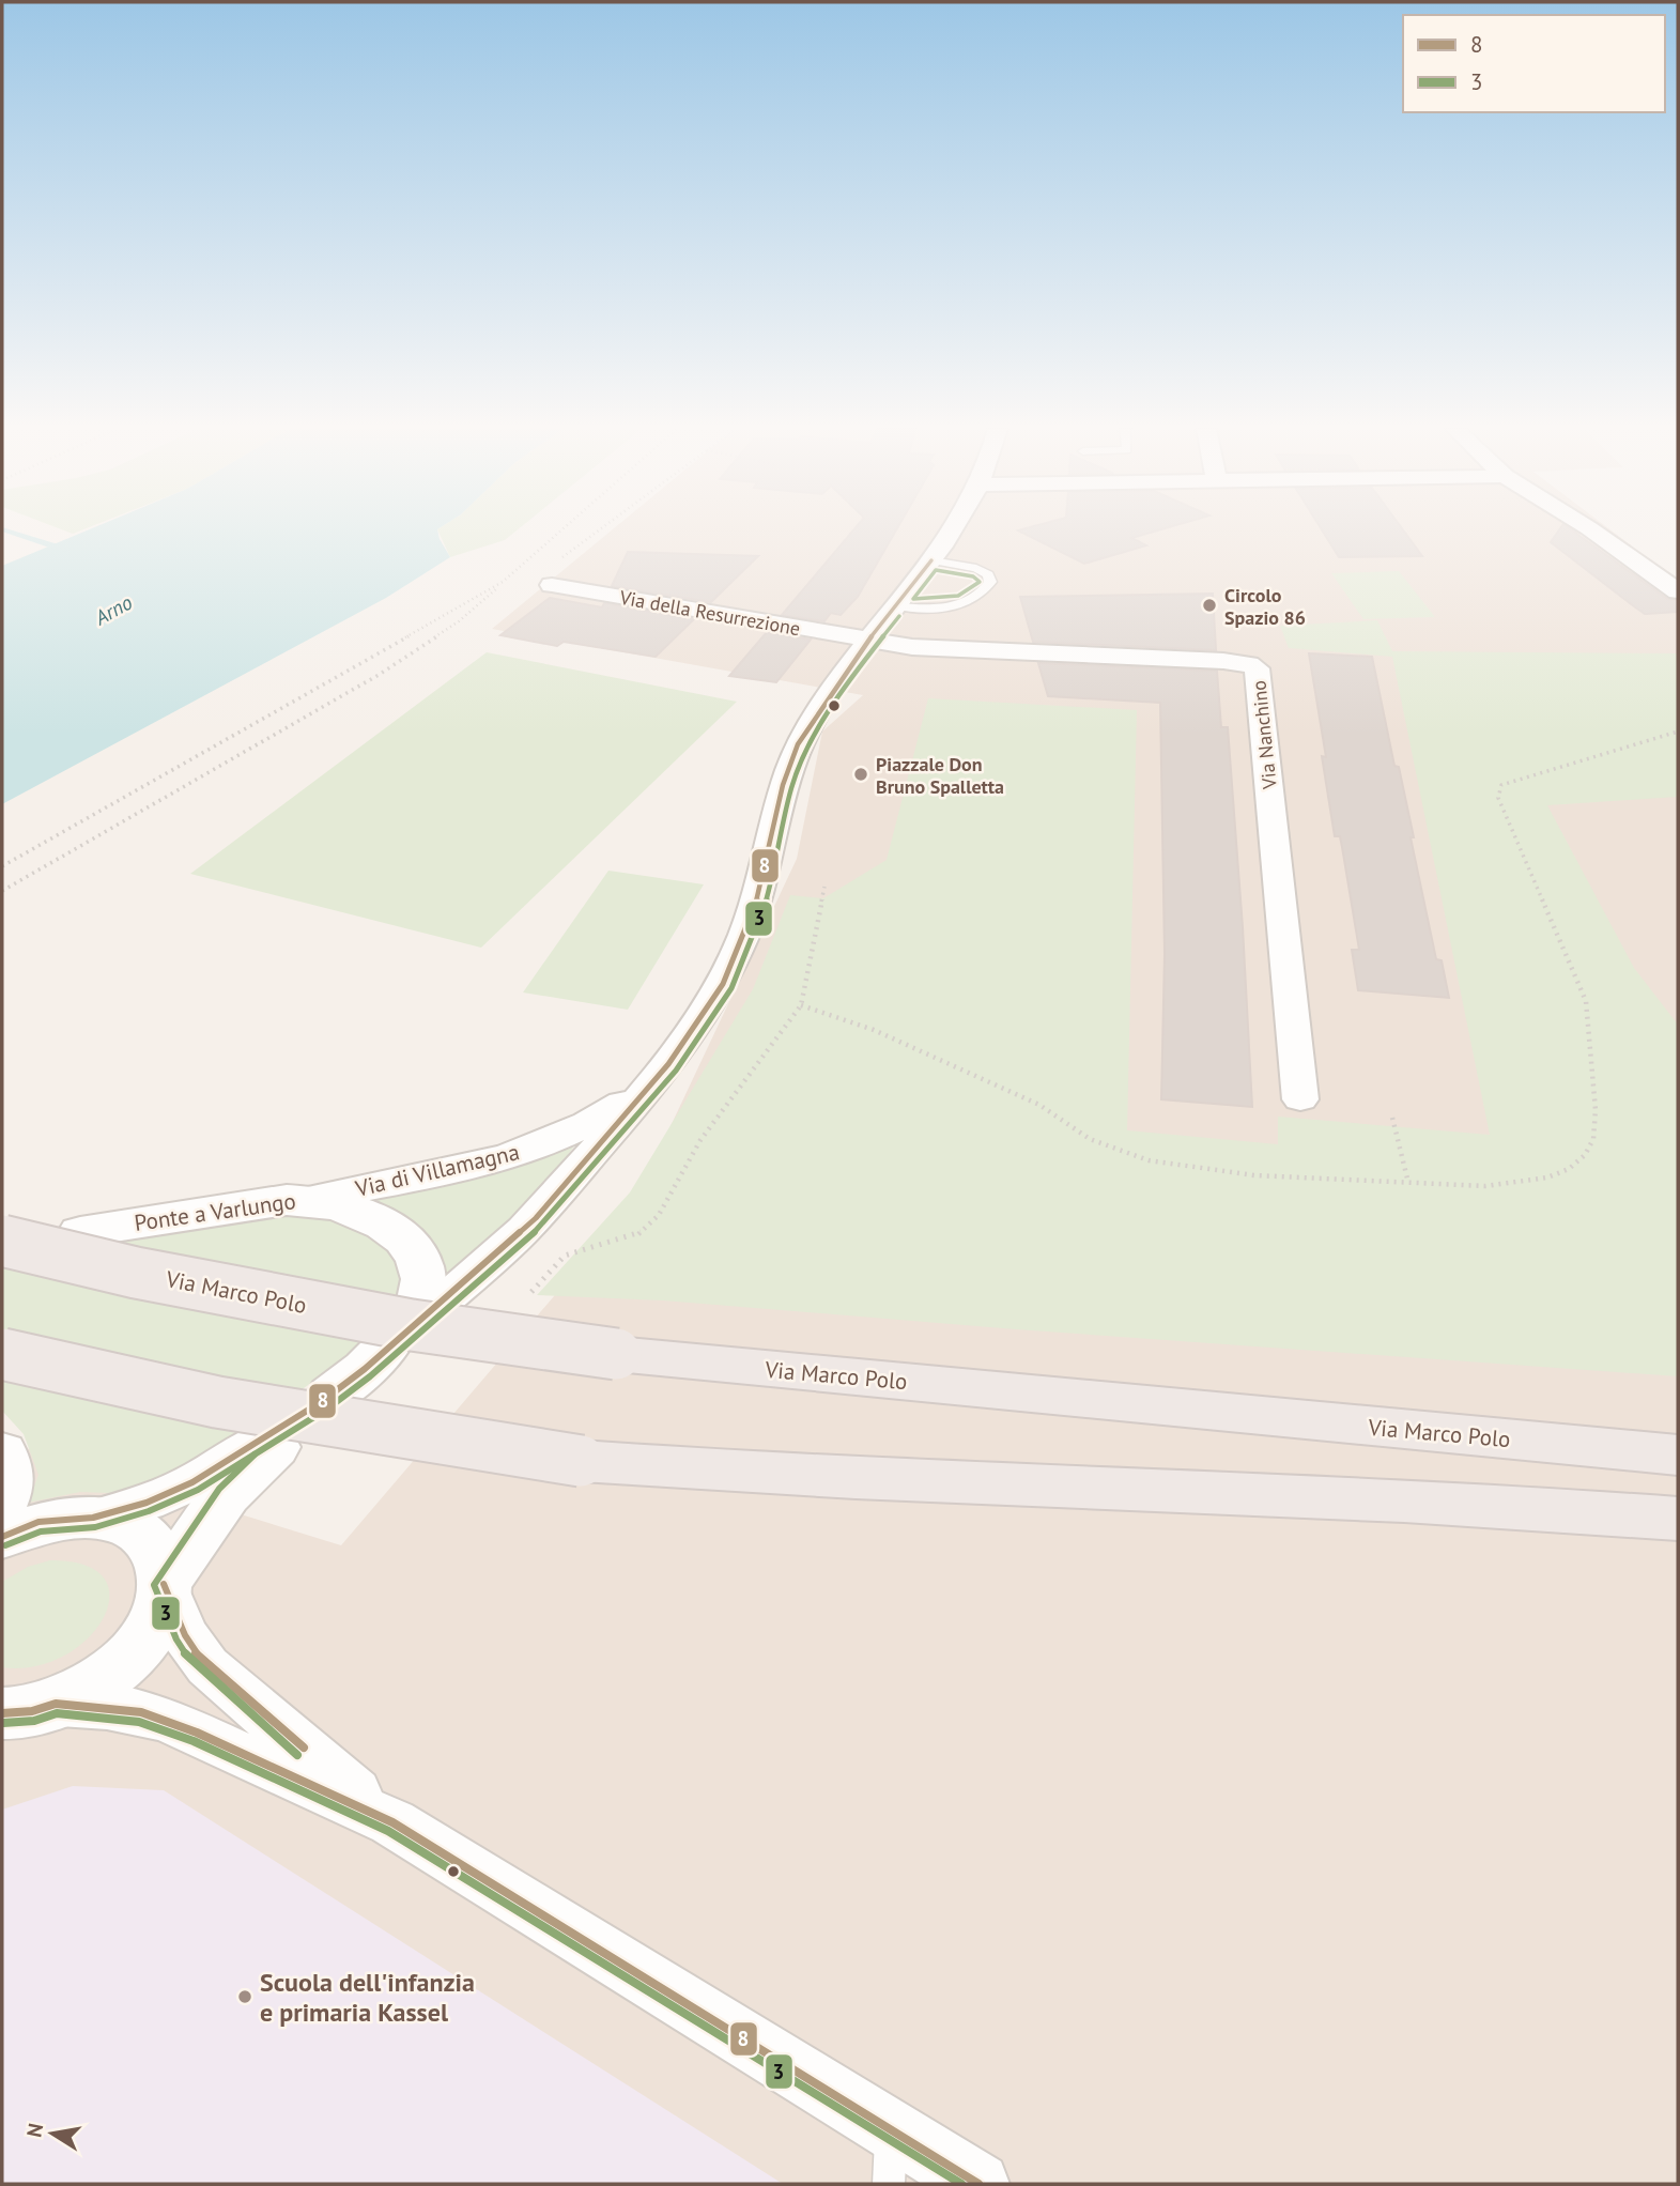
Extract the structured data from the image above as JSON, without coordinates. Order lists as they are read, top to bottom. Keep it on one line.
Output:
{"streets":{"highway":["Via Marco Polo"],"street":["Via della Resurrezione","Via Nanchino","Via di Villamagna","Ponte a Varlungo"]},"crossings":[["Via della Resurrezione","Via Nanchino"],["Via della Resurrezione","Via di Villamagna"],["Via Nanchino","Via di Villamagna"],["Via di Villamagna","Ponte a Varlungo"]],"water":["Arno"],"places":["Circolo Spazio 86","Piazzale Don Bruno Spalletta","Scuola dell'infanzia e primaria Kassel"],"lines":["transit line 8","transit line 3"],"legend":["8","3"],"north":"left"}
